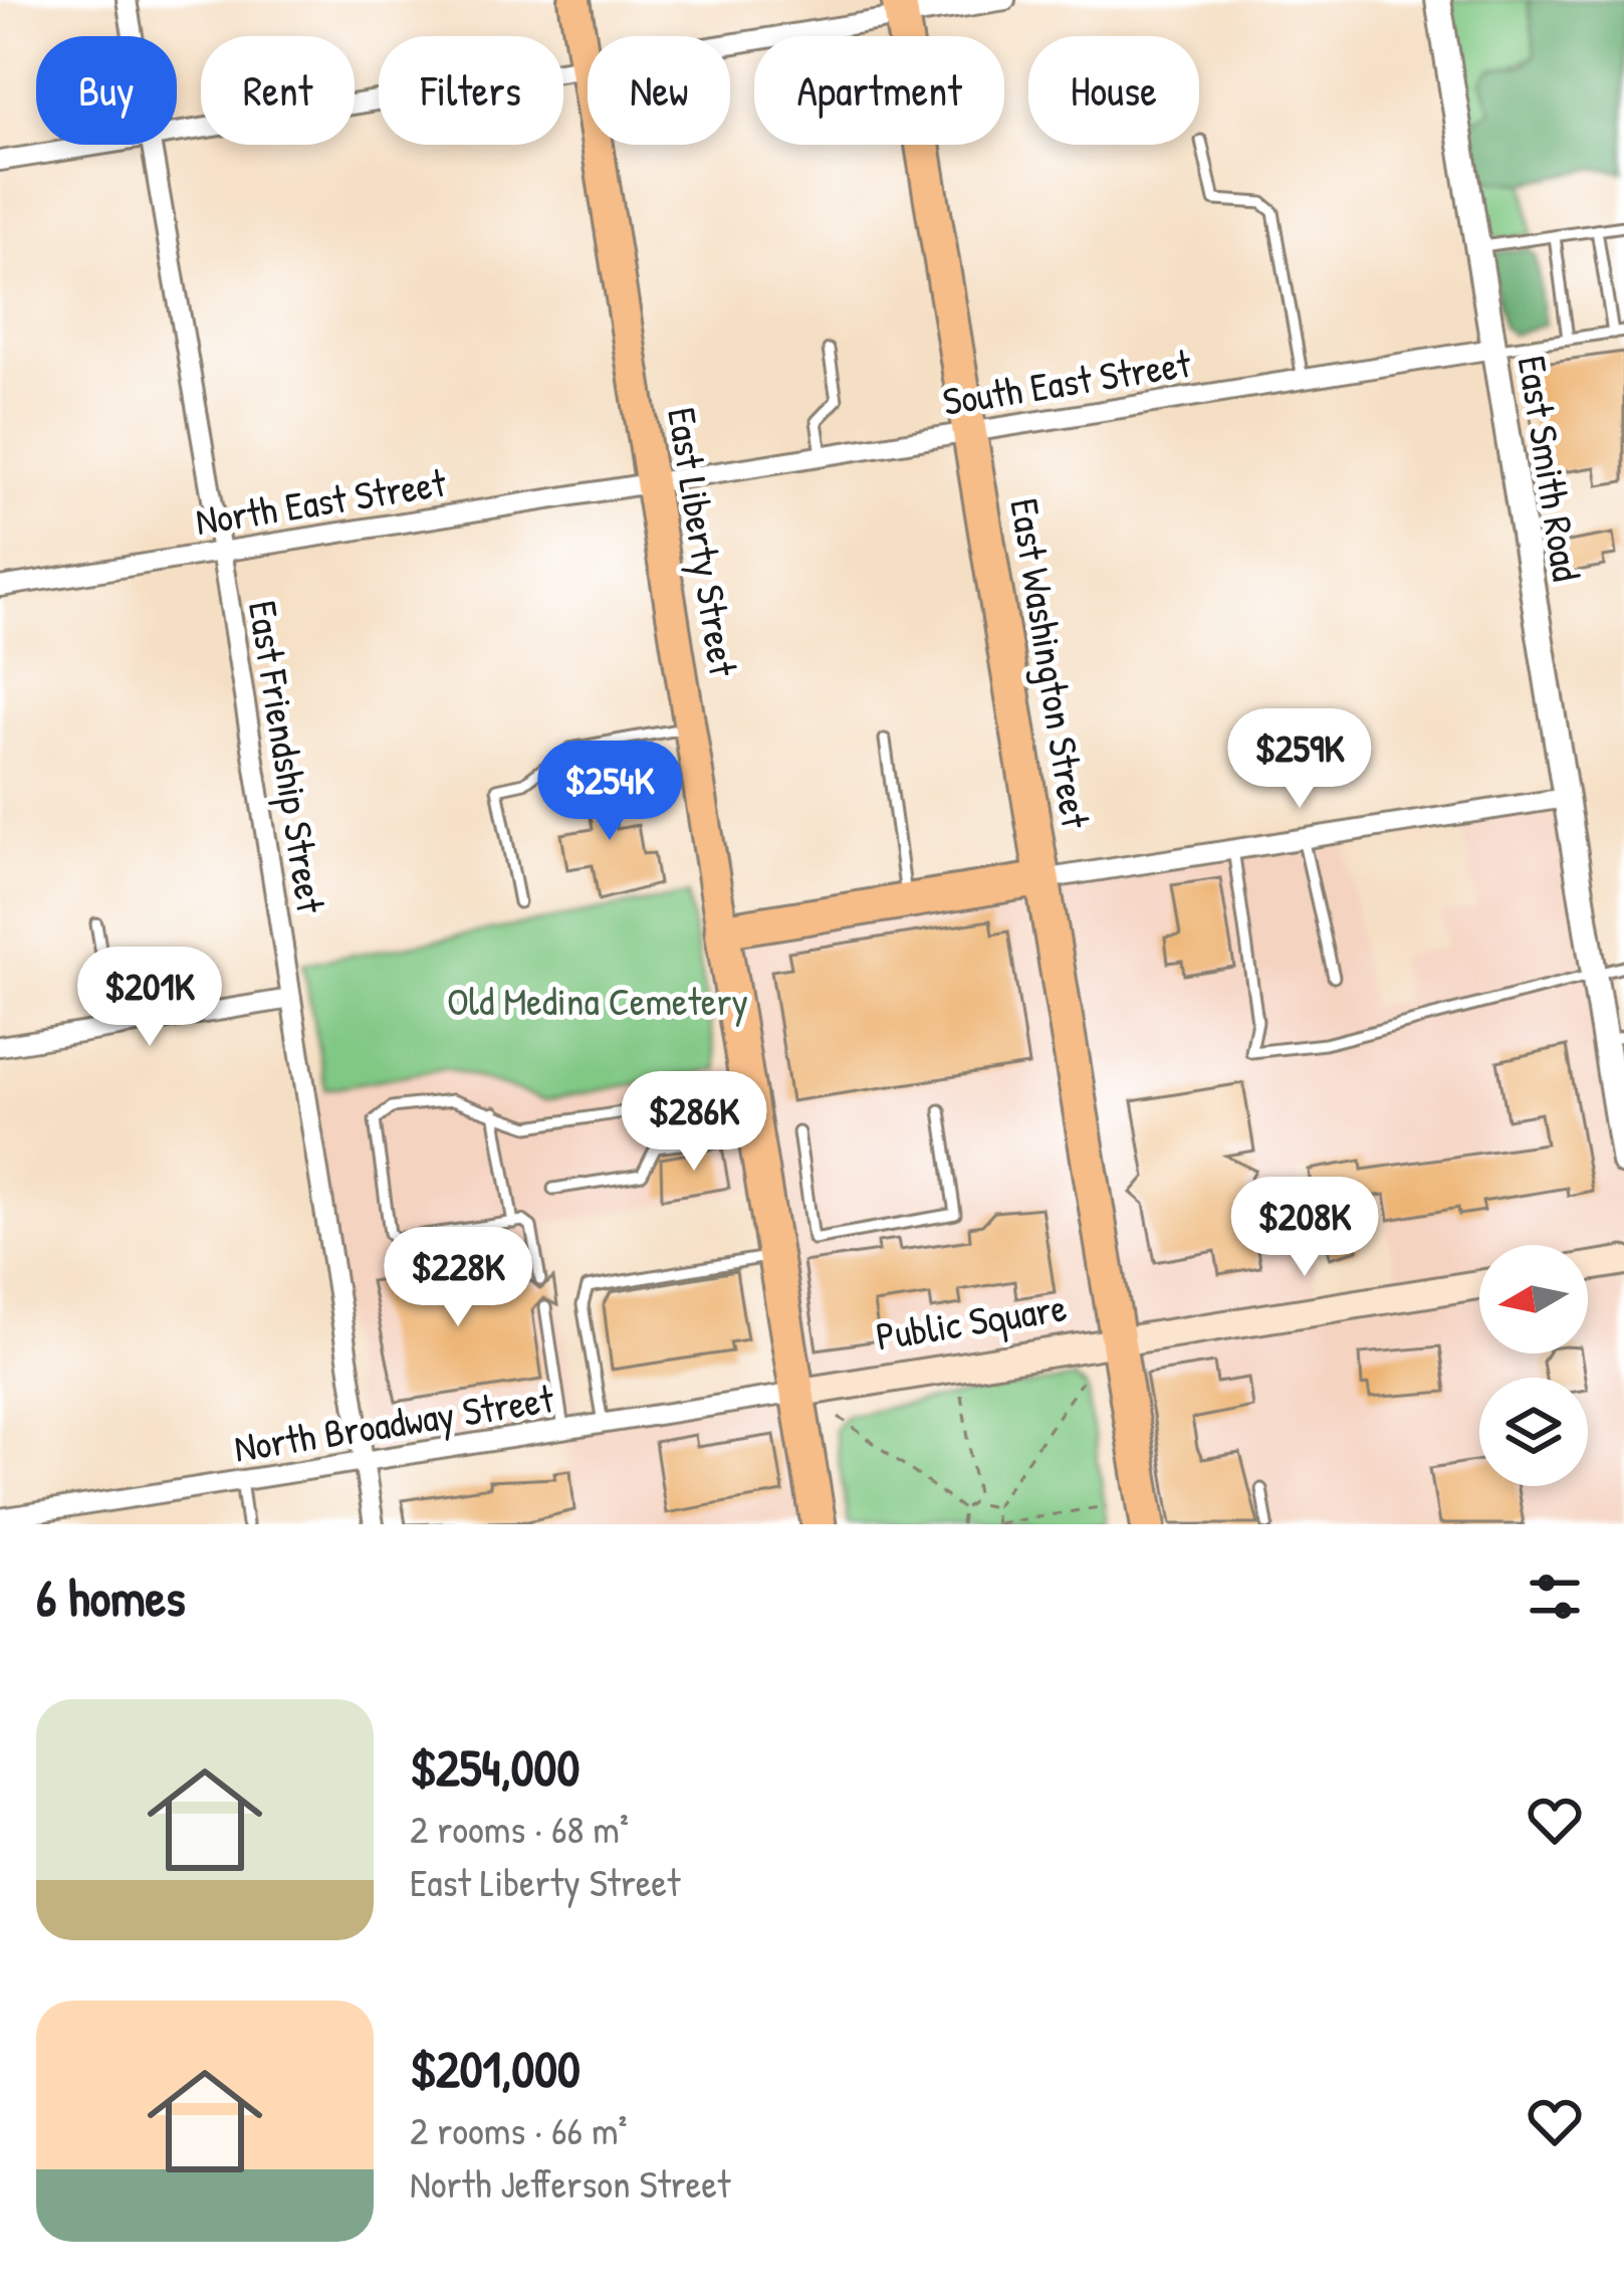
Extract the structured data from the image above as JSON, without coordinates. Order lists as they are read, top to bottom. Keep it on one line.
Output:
{"streets":{"highway":["East Liberty Street","East Washington Street","Public Square"],"street":["South East Street","East Smith Road","North East Street","East Friendship Street","North Broadway Street"]},"crossings":[["South East Street","East Smith Road"],["South East Street","North East Street"],["South East Street","East Liberty Street"],["South East Street","East Washington Street"],["North East Street","East Liberty Street"],["North East Street","East Friendship Street"],["East Liberty Street","Public Square"],["East Liberty Street","North Broadway Street"],["East Washington Street","Public Square"],["East Friendship Street","North Broadway Street"],["Public Square","North Broadway Street"]],"parks":["Old Medina Cemetery"],"north":"left","page":{"chip":["Buy","Rent","Filters","New","Apartment","House"],"price":["$259K","$254K","$201K","$286K","$208K","$228K"],"heading":"6 homes","list":[{"name":"$254,000","note":"2 rooms · 68 m² · East Liberty Street"},{"name":"$201,000","note":"2 rooms · 66 m² · North Jefferson Street"}]}}
